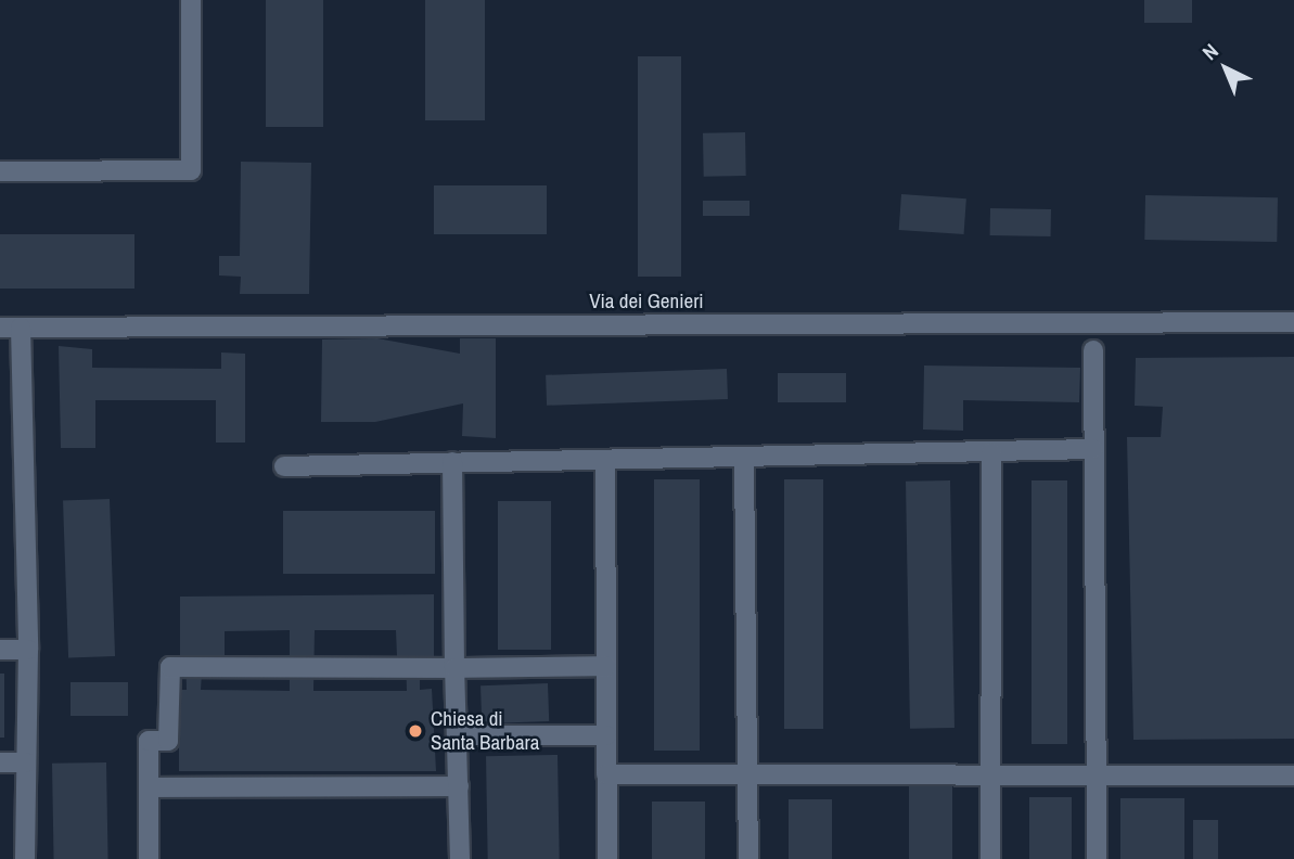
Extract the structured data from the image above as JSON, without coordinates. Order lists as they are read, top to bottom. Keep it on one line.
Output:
{"streets":{"street":["Via dei Genieri"]},"places":["Chiesa di Santa Barbara"],"north":"top left"}
